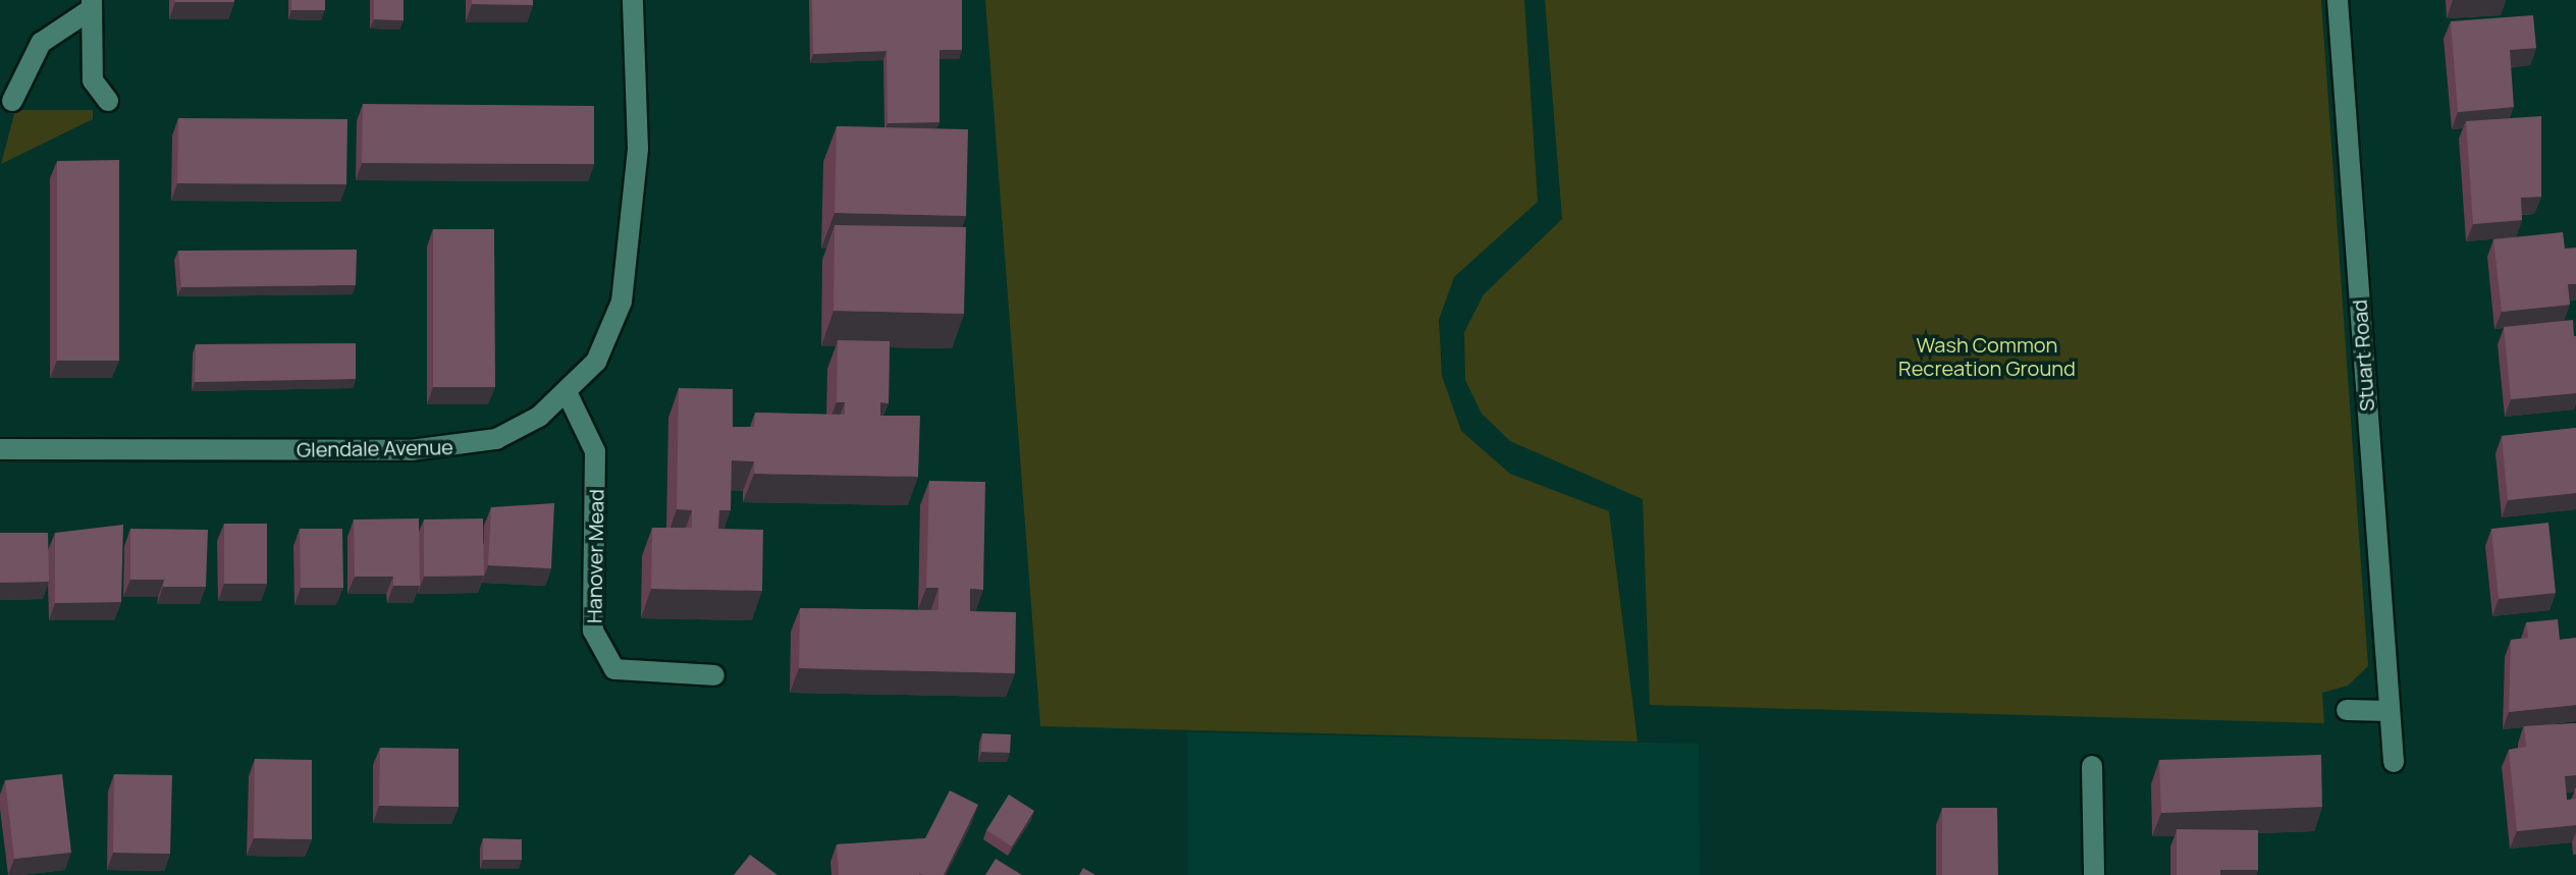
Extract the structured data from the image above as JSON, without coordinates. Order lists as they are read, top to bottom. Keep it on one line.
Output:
{"streets":{"street":["Stuart Road","Glendale Avenue","Hanover Mead"]},"crossings":[["Glendale Avenue","Hanover Mead"]],"parks":["Wash Common Recreation Ground"]}
